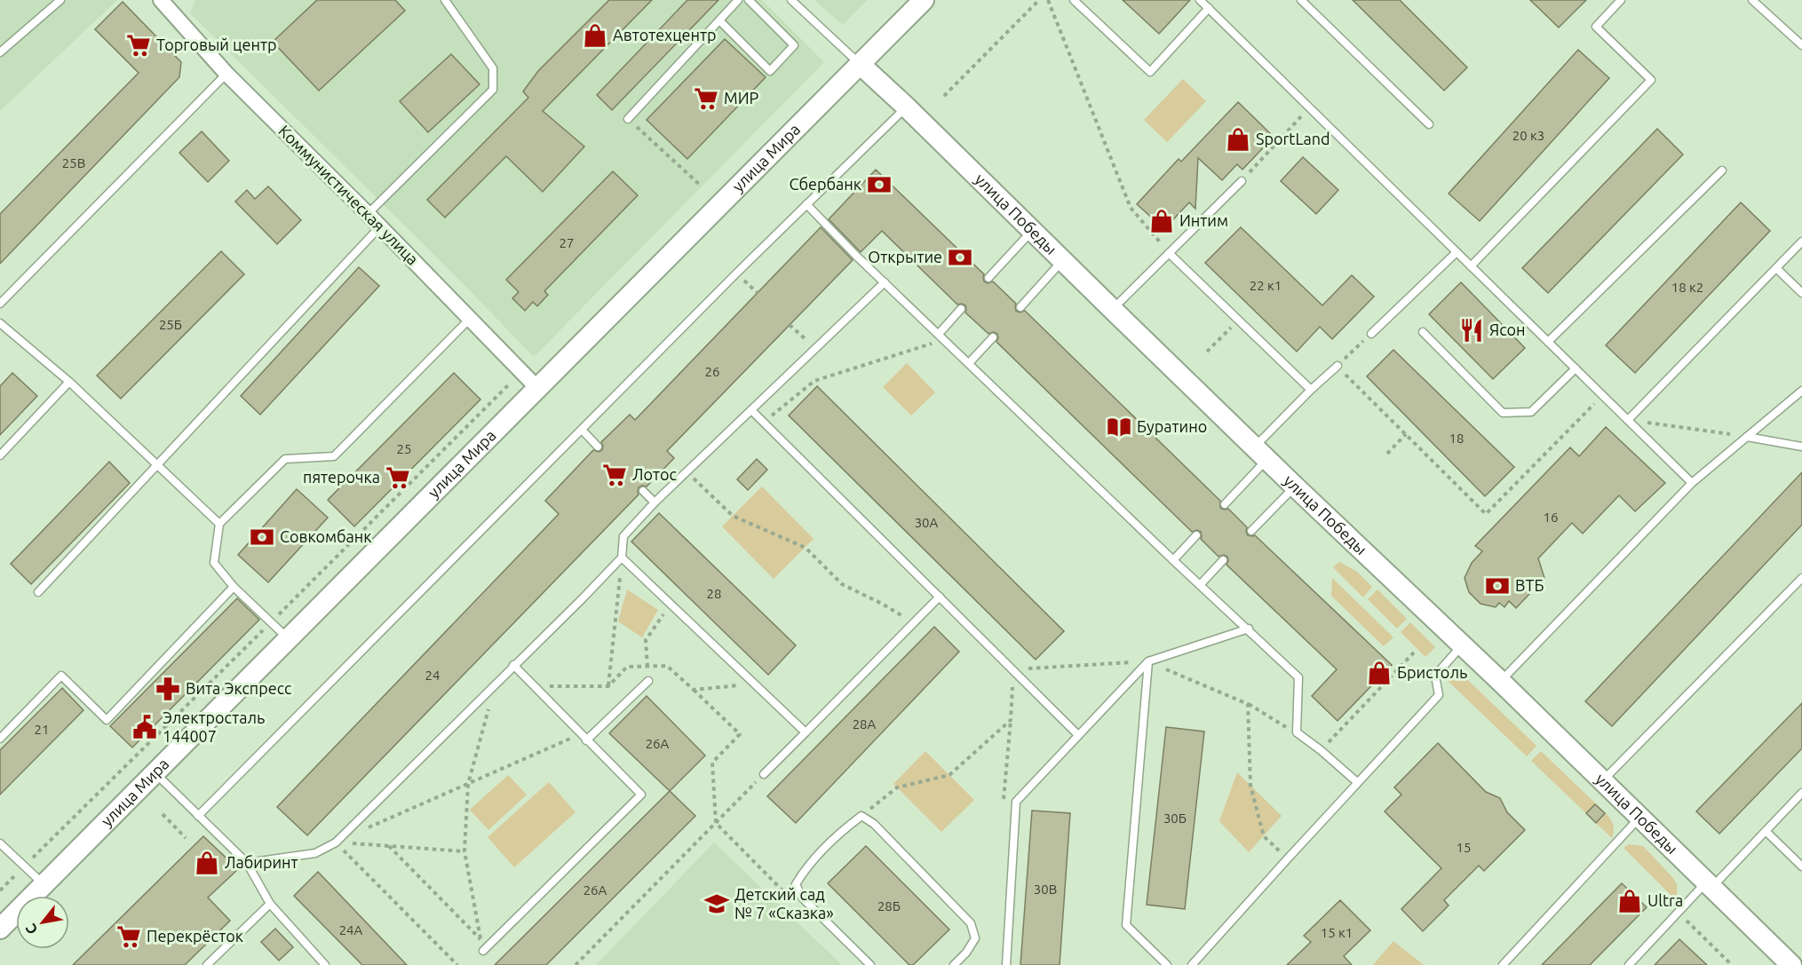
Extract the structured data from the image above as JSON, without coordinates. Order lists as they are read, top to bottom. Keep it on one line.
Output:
{"streets":{"main road":["улица Мира","улица Победы"],"street":["Коммунистическая улица"]},"crossings":[["улица Мира","Коммунистическая улица"],["улица Мира","улица Победы"]],"places":{"shop":["Автотехцентр","SportLand","Интим","Бристоль","Лабиринт","Ultra"],"supermarket":["Торговый центр","МИР","Лотос","пятерочка","Перекрёсток"],"bank":["Сбербанк","Открытие","Совкомбанк","ВТБ"],"restaurant":["Ясон"],"library":["Буратино"],"pharmacy":["Вита Экспресс"],"public building":["Электросталь 144007"],"school or university":["Детский сад № 7 «Сказка»"]},"house_numbers":["20 к3","25В","27","22 к1","18 к2","25Б","26","18","25","16","30А","28","24","28А","21","26А","30Б","15","30В","26А","28Б","24А","15 к1"],"north":"bottom left"}
